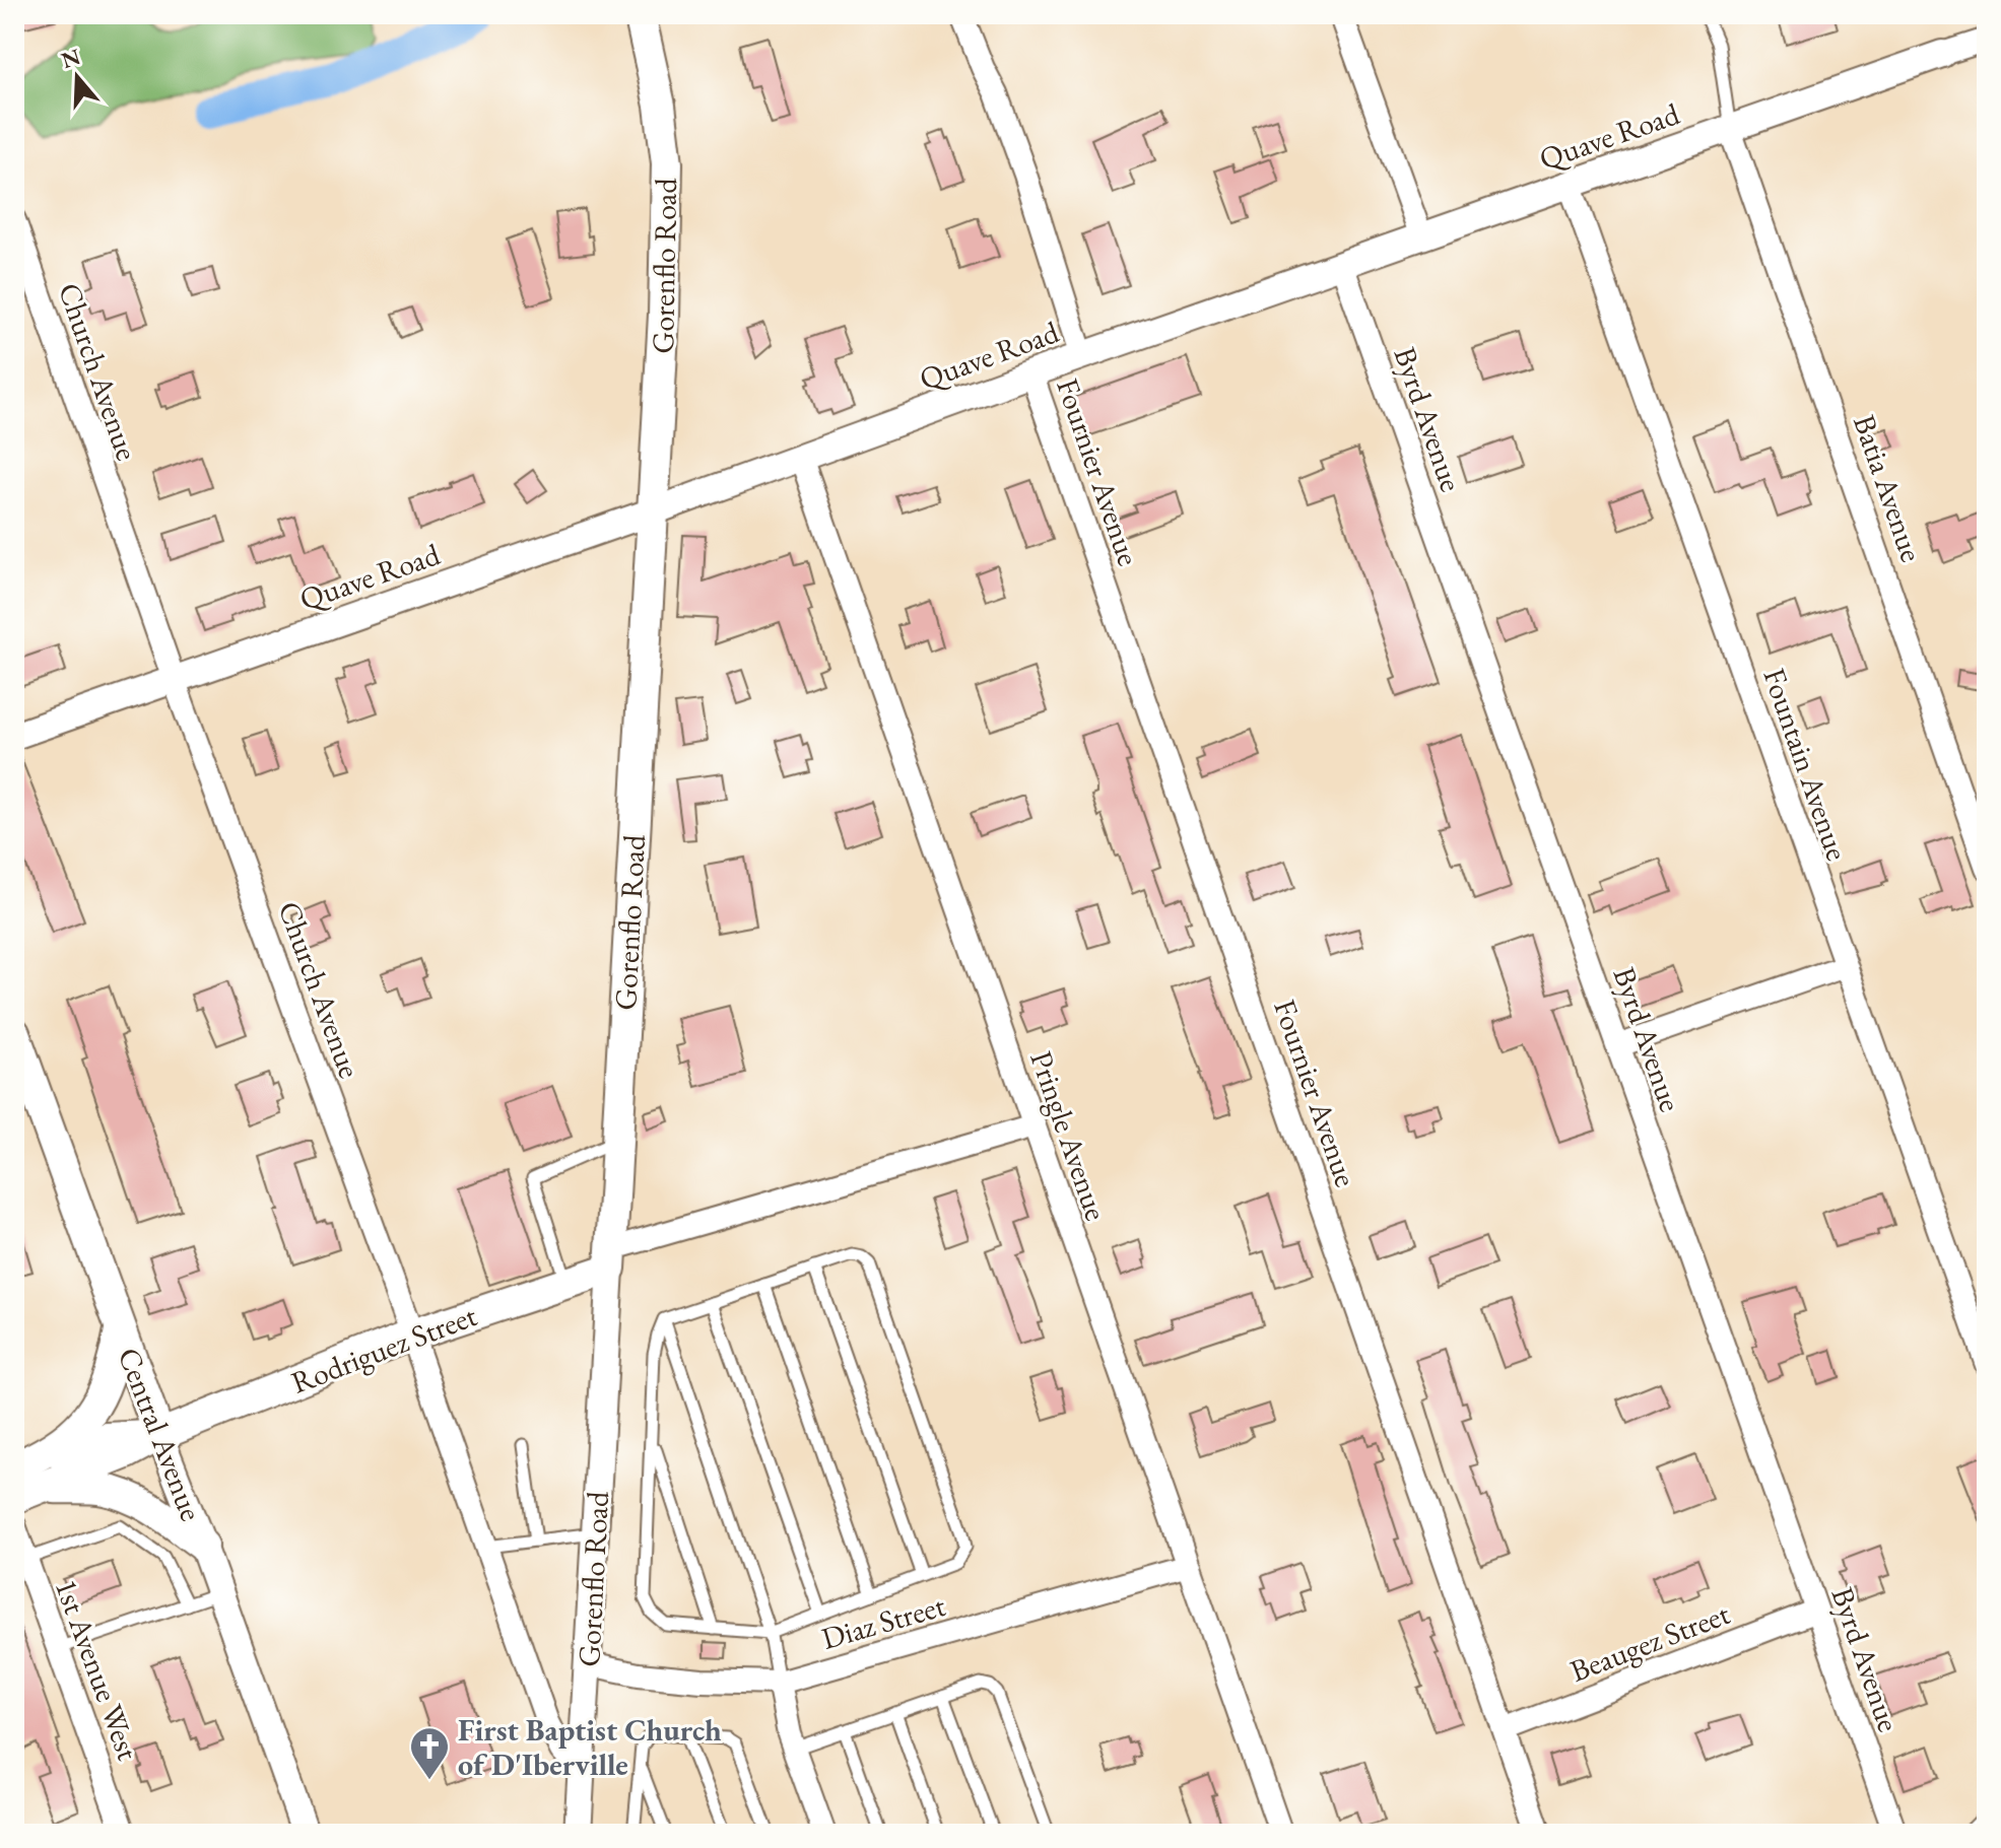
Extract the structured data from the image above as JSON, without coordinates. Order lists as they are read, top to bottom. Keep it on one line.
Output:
{"streets":{"main road":["Gorenflo Road","Rodriguez Street","Central Avenue"],"street":["Quave Road","Church Avenue","Byrd Avenue","Fournier Avenue","Batia Avenue","Fountain Avenue","Pringle Avenue","Diaz Street","Beaugez Street","1st Avenue West"]},"crossings":[["Quave Road","Gorenflo Road"],["Quave Road","Church Avenue"],["Quave Road","Byrd Avenue"],["Quave Road","Fournier Avenue"],["Quave Road","Batia Avenue"],["Quave Road","Fountain Avenue"],["Quave Road","Pringle Avenue"],["Gorenflo Road","Church Avenue"],["Gorenflo Road","Rodriguez Street"],["Gorenflo Road","Diaz Street"],["Church Avenue","Rodriguez Street"],["Byrd Avenue","Beaugez Street"],["Fournier Avenue","Beaugez Street"],["Pringle Avenue","Rodriguez Street"],["Pringle Avenue","Diaz Street"],["Rodriguez Street","Central Avenue"]],"places":{"church":["First Baptist Church of D'Iberville"]},"north":"top"}
